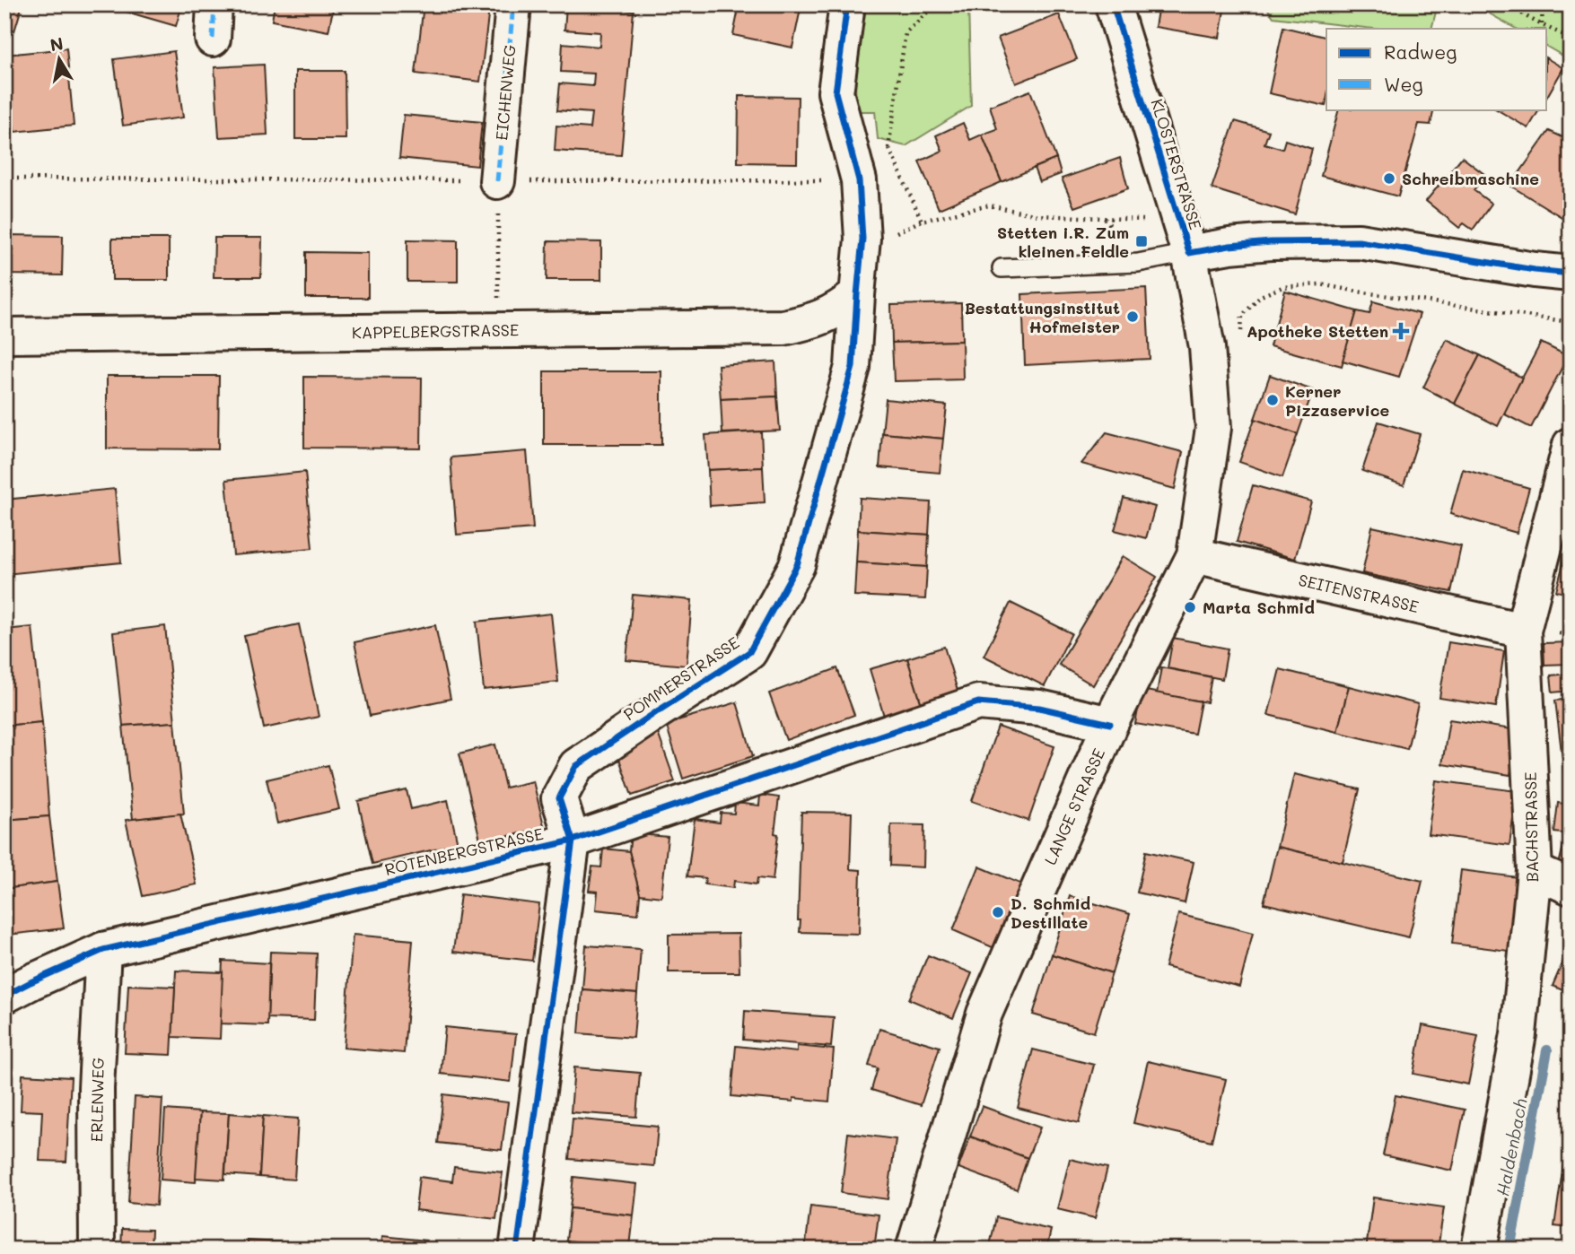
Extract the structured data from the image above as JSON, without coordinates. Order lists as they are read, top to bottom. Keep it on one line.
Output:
{"streets":{"street":["EICHENWEG","KLOSTERSTRASSE","KAPPELBERGSTRASSE","SEITENSTRASSE","POMMERSTRASSE","LANGE STRASSE","BACHSTRASSE","ROTENBERGSTRASSE","ERLENWEG"]},"crossings":[["KLOSTERSTRASSE","LANGE STRASSE"],["KAPPELBERGSTRASSE","POMMERSTRASSE"],["SEITENSTRASSE","LANGE STRASSE"],["SEITENSTRASSE","BACHSTRASSE"],["POMMERSTRASSE","ROTENBERGSTRASSE"],["LANGE STRASSE","ROTENBERGSTRASSE"],["ROTENBERGSTRASSE","ERLENWEG"]],"water":["Haldenbach"],"places":{"other":["Schreibmaschine","Bestattungsinstitut Hofmeister","Kerner Pizzaservice","Marta Schmid","D. Schmid Destillate"],"transit":["Stetten i.R. Zum kleinen Feldle"],"health":["Apotheke Stetten"]},"legend":["Radweg","Weg"],"north":"top"}
